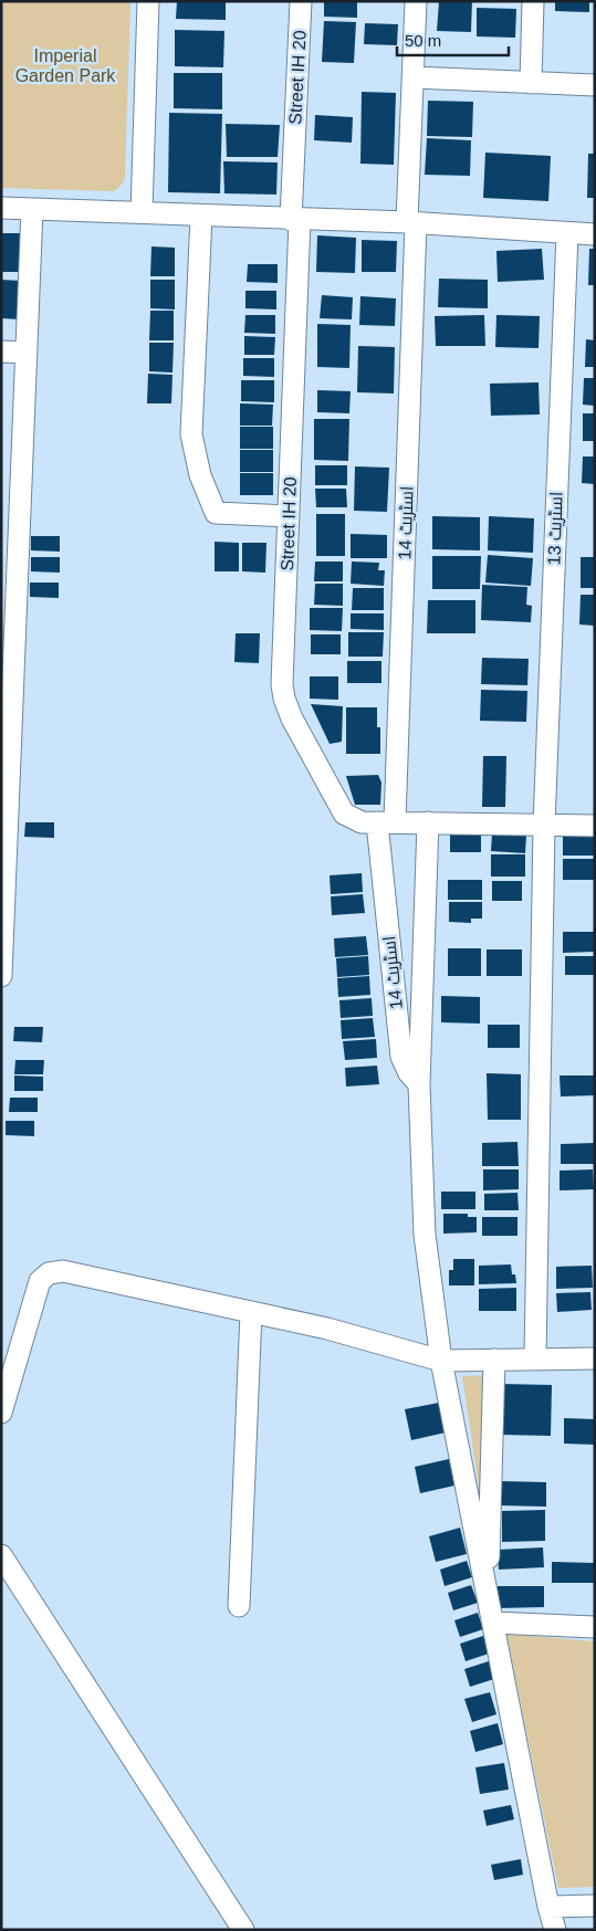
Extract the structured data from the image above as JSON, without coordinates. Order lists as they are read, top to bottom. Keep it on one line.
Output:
{"streets":{"street":["Street IH 20","اسٹریٹ 14","اسٹریٹ 13"]},"crossings":[["Street IH 20","اسٹریٹ 14"]],"parks":["Imperial Garden Park"],"scale_bar":"50 m"}
